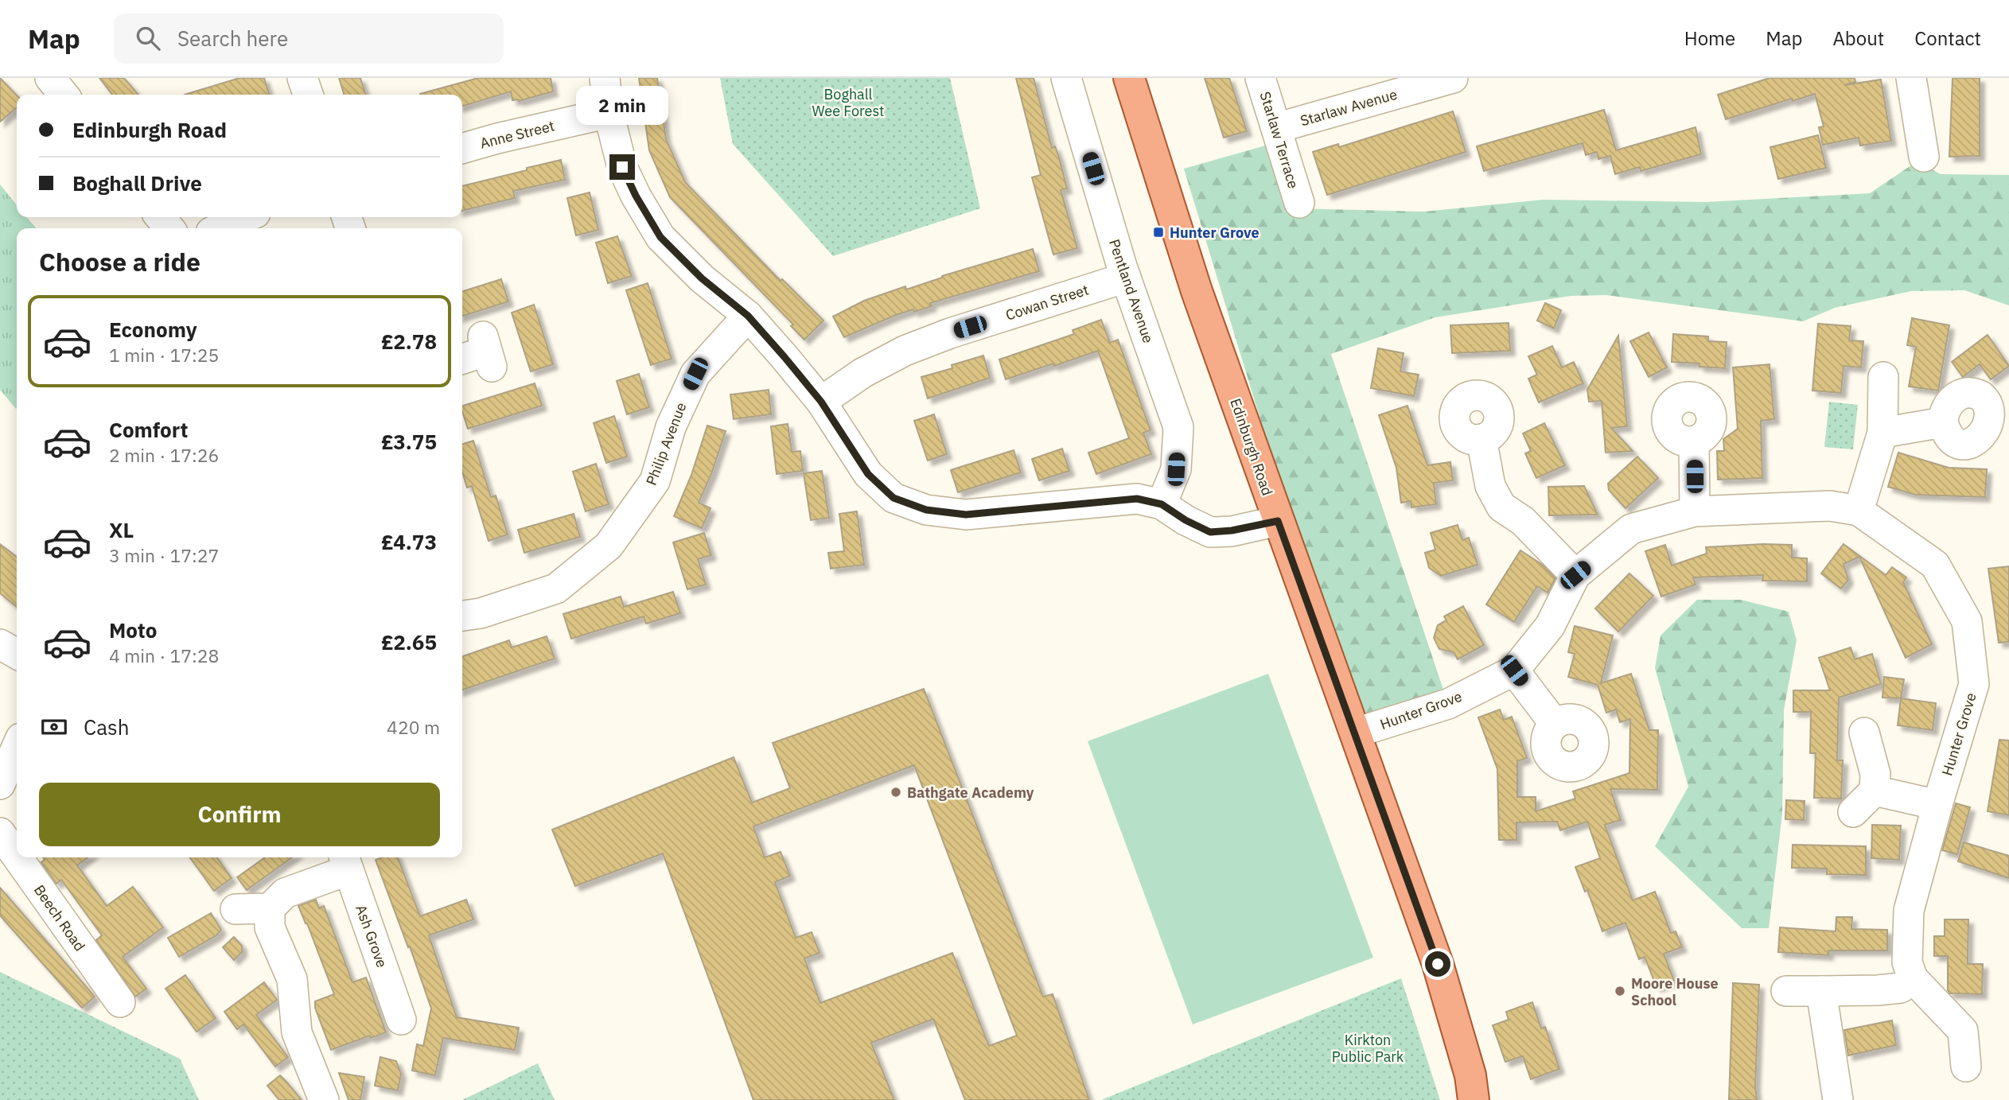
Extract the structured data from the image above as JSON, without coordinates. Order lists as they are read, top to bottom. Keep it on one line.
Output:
{"streets":{"main road":["Edinburgh Road"],"street":["Starlaw Avenue","Anne Street","Starlaw Terrace","Pentland Avenue","Cowan Street","Philip Avenue","Hunter Grove","Beech Road","Ash Grove"]},"crossings":[["Starlaw Avenue","Starlaw Terrace"],["Pentland Avenue","Cowan Street"],["Edinburgh Road","Hunter Grove"]],"parks":["Boghall Wee Forest","Kirkton Public Park"],"places":{"transit":["Hunter Grove"],"other":["Bathgate Academy","Moore House School"]},"page":{"header":"Map","search":"Search here","nav":["Home","Map","About","Contact"],"bubble":"2 min","banner":["Edinburgh Road","Boghall Drive"],"heading":"Choose a ride","list":[{"name":"Economy","note":"1 min · 17:25","value":"£2.78"},{"name":"Comfort","note":"2 min · 17:26","value":"£3.75"},{"name":"XL","note":"3 min · 17:27","value":"£4.73"},{"name":"Moto","note":"4 min · 17:28","value":"£2.65"}],"pay":["Cash","420 m"],"buttons":"Confirm"}}
